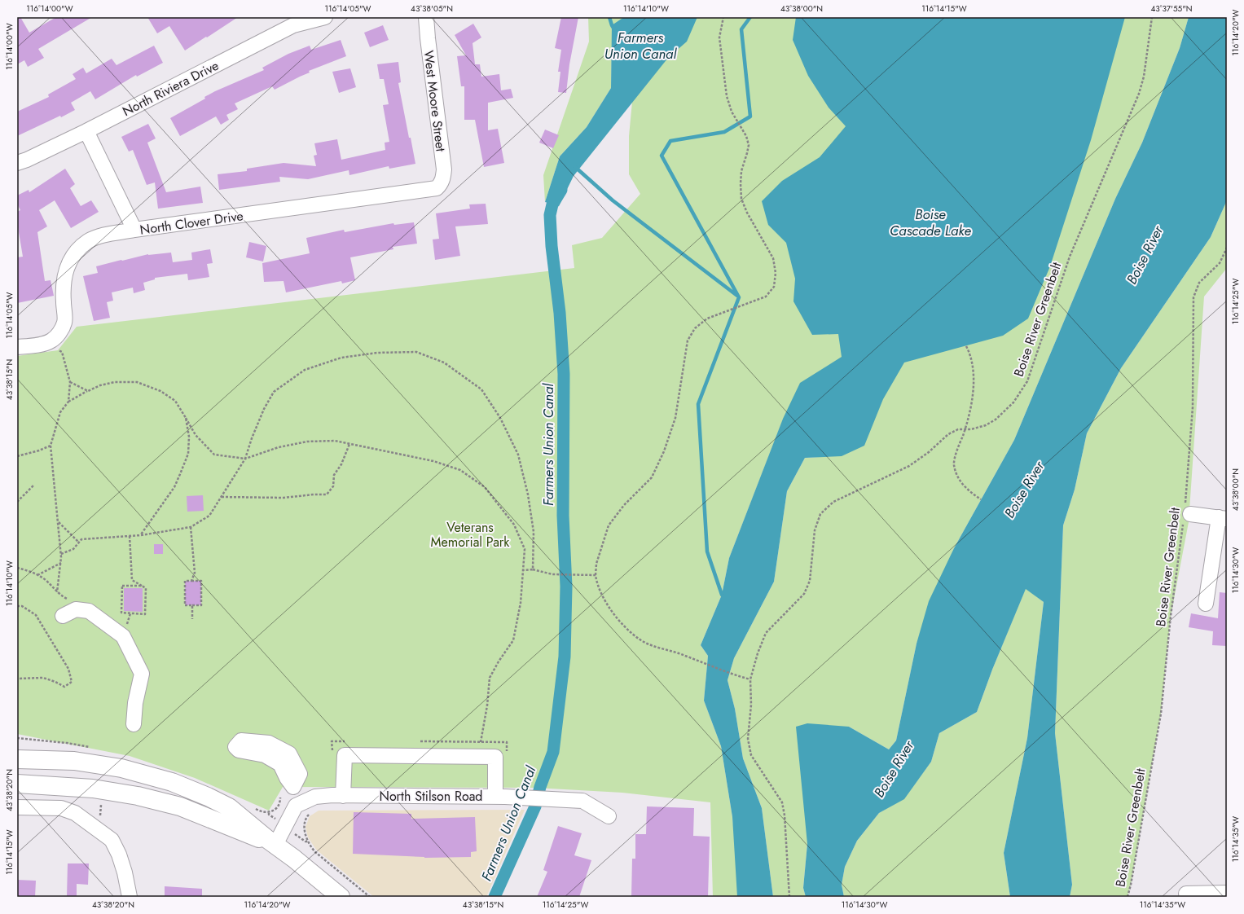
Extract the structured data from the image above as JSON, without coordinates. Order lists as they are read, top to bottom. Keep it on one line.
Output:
{"streets":{"street":["North Riviera Drive","West Moore Street","North Clover Drive","North Stilson Road"],"path":["Boise River Greenbelt"]},"crossings":[["West Moore Street","North Clover Drive"]],"water":["Farmers Union Canal","Boise Cascade Lake","Boise River"],"parks":["Veterans Memorial Park"],"coordinates":["116°14'00\"W","116°14'05\"W","43°38'05\"N","116°14'10\"W","43°38'00\"N","116°14'15\"W","43°37'55\"N","116°14'20\"W","116°14'25\"W","43°38'15\"N","116°14'30\"W","43°38'20\"N","116°14'35\"W"]}
